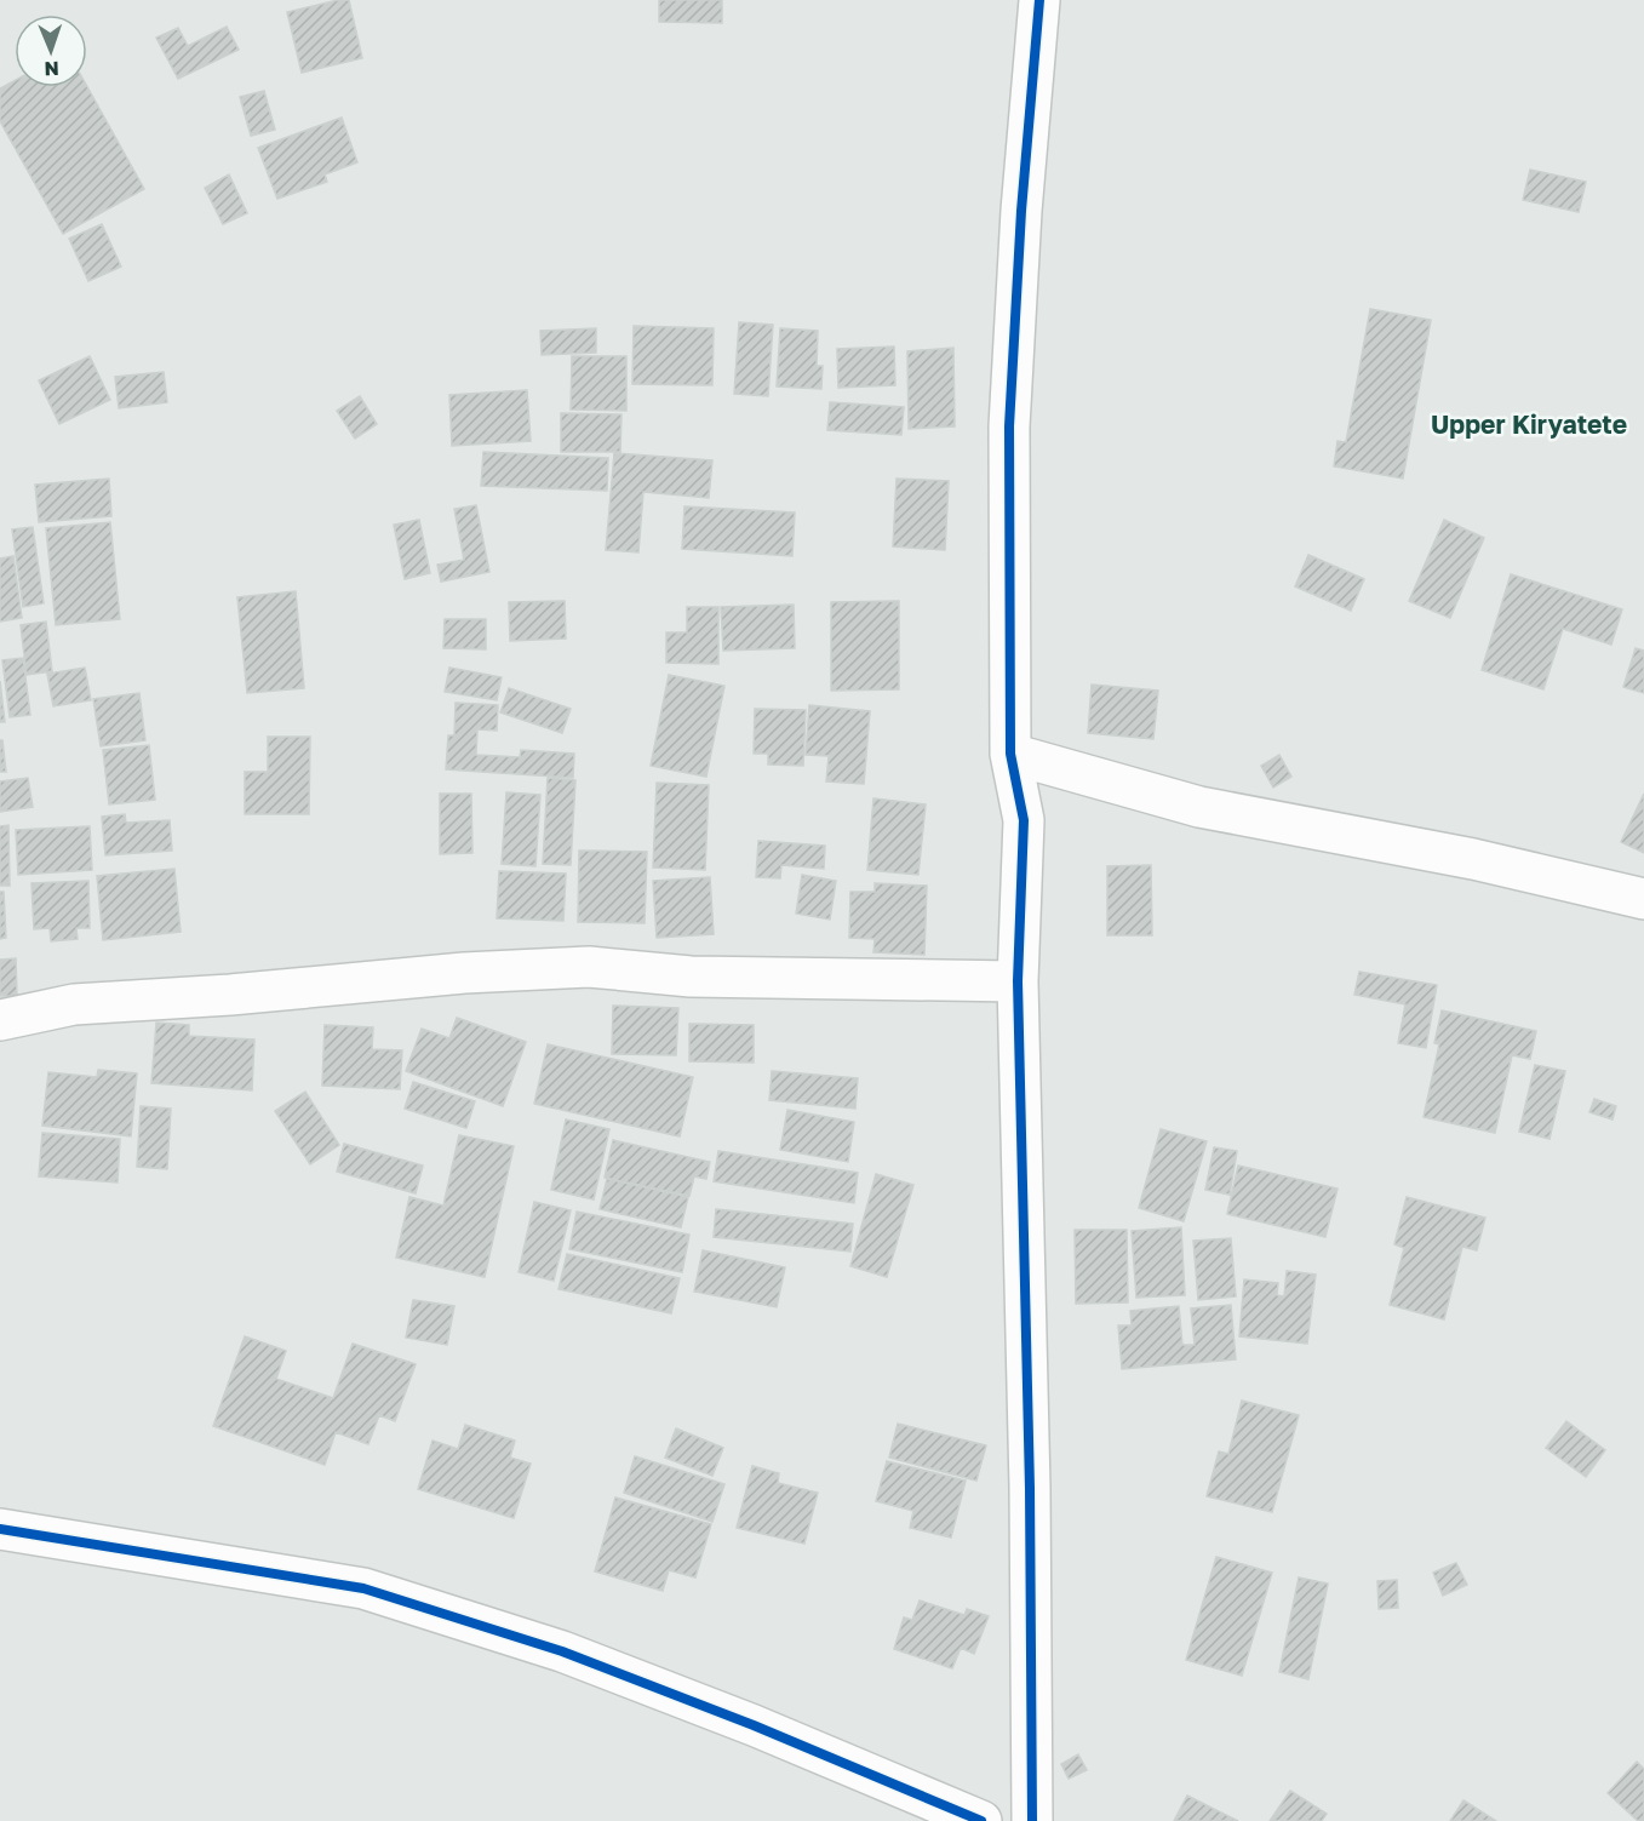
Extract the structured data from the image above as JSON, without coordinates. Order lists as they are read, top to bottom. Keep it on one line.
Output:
{"districts":["Upper Kiryatete"],"north":"bottom"}
